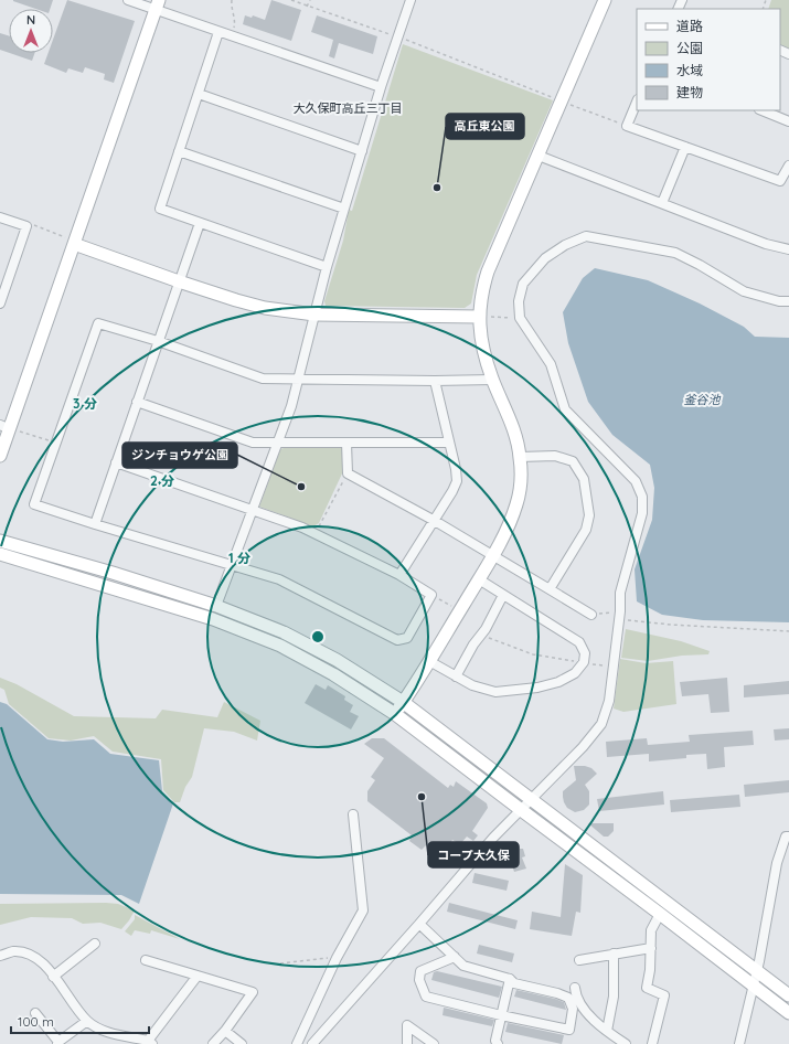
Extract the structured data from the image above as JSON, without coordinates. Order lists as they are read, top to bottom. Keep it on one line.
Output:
{"districts":["大久保町高丘三丁目"],"water":["釜谷池"],"places":["高丘東公園","ジンチョウゲ公園","コープ大久保"],"legend":["道路","公園","水域","建物"],"scale_bar":"100 m","north":"top","rings":["3 分","2 分","1 分"]}
